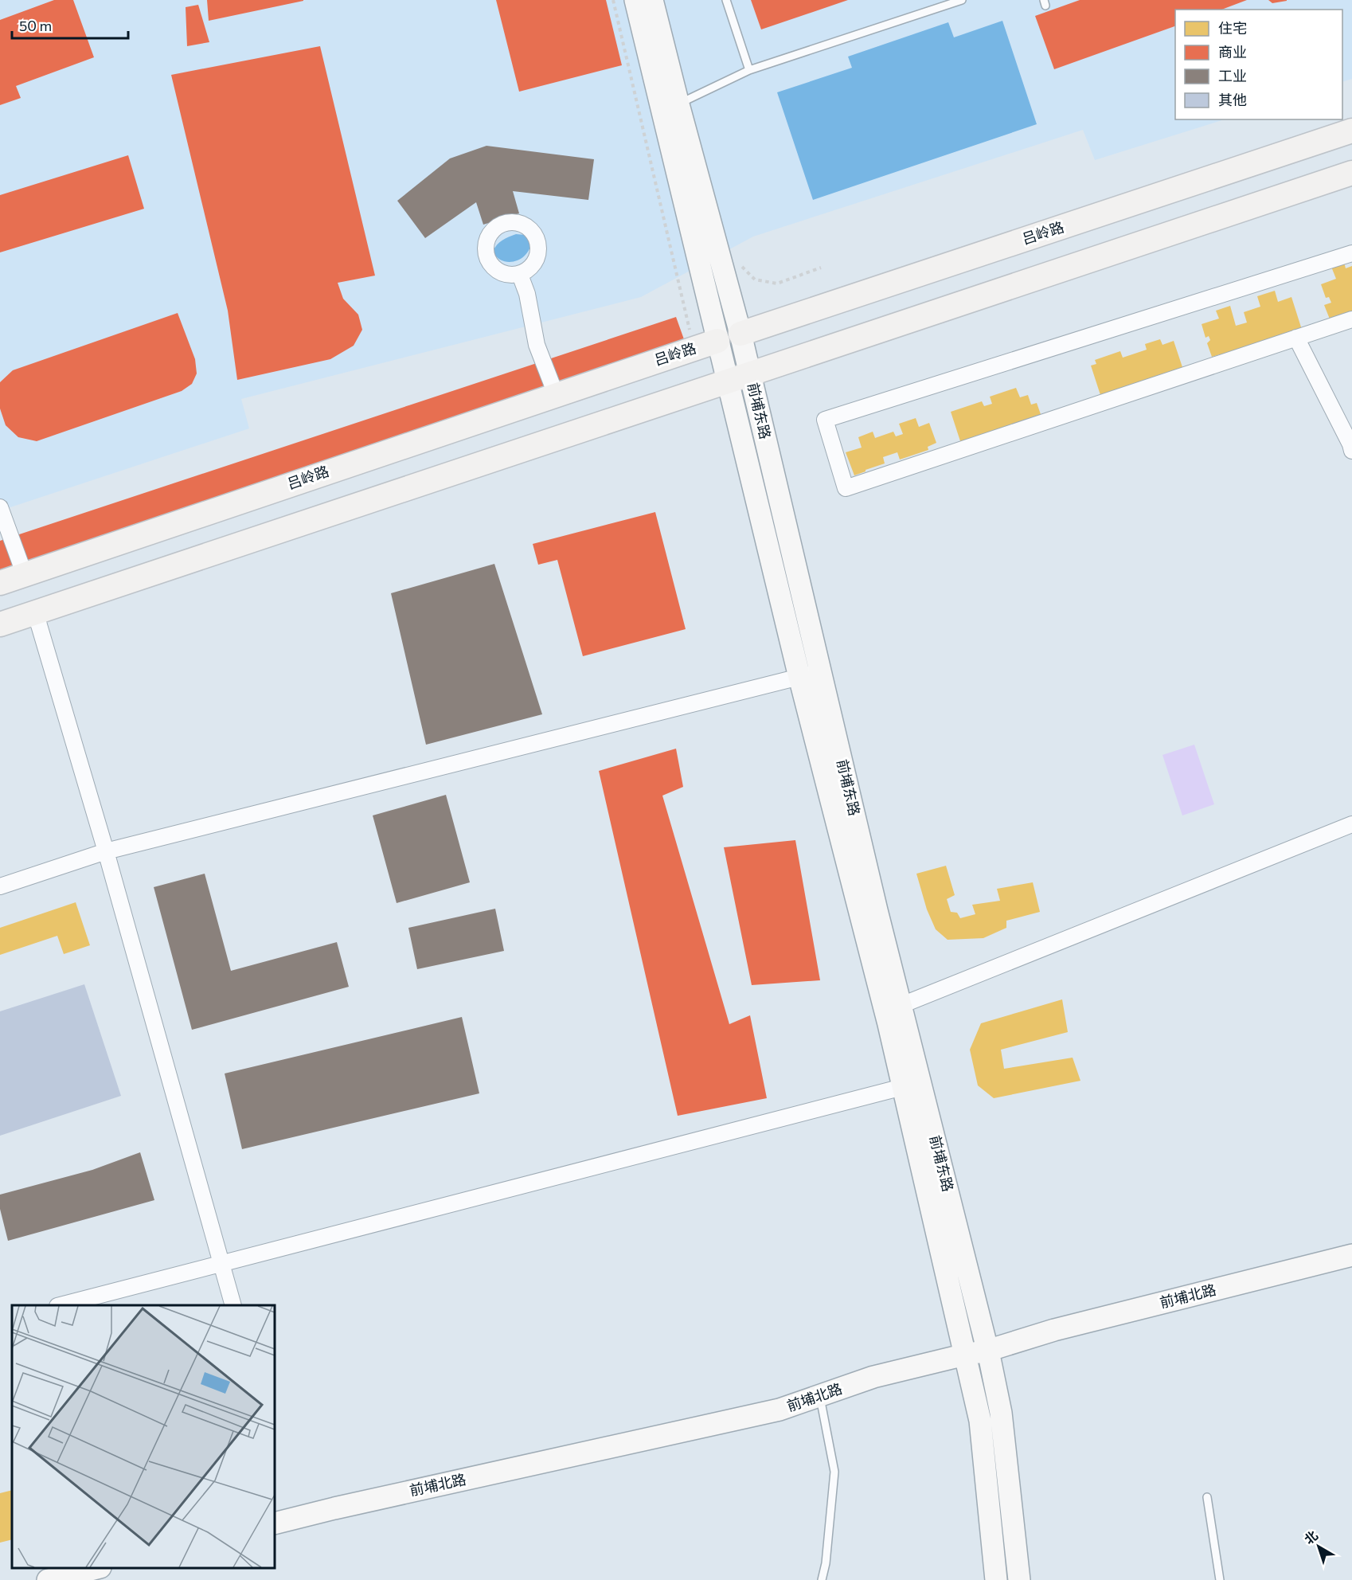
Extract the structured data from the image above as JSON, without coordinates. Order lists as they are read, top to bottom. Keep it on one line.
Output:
{"streets":{"main road":["吕岭路","前埔东路","前埔北路"]},"crossings":[["吕岭路","前埔东路"],["前埔东路","前埔北路"]],"legend":["住宅","商业","工业","其他"],"scale_bar":"50 m","north":"top left"}
